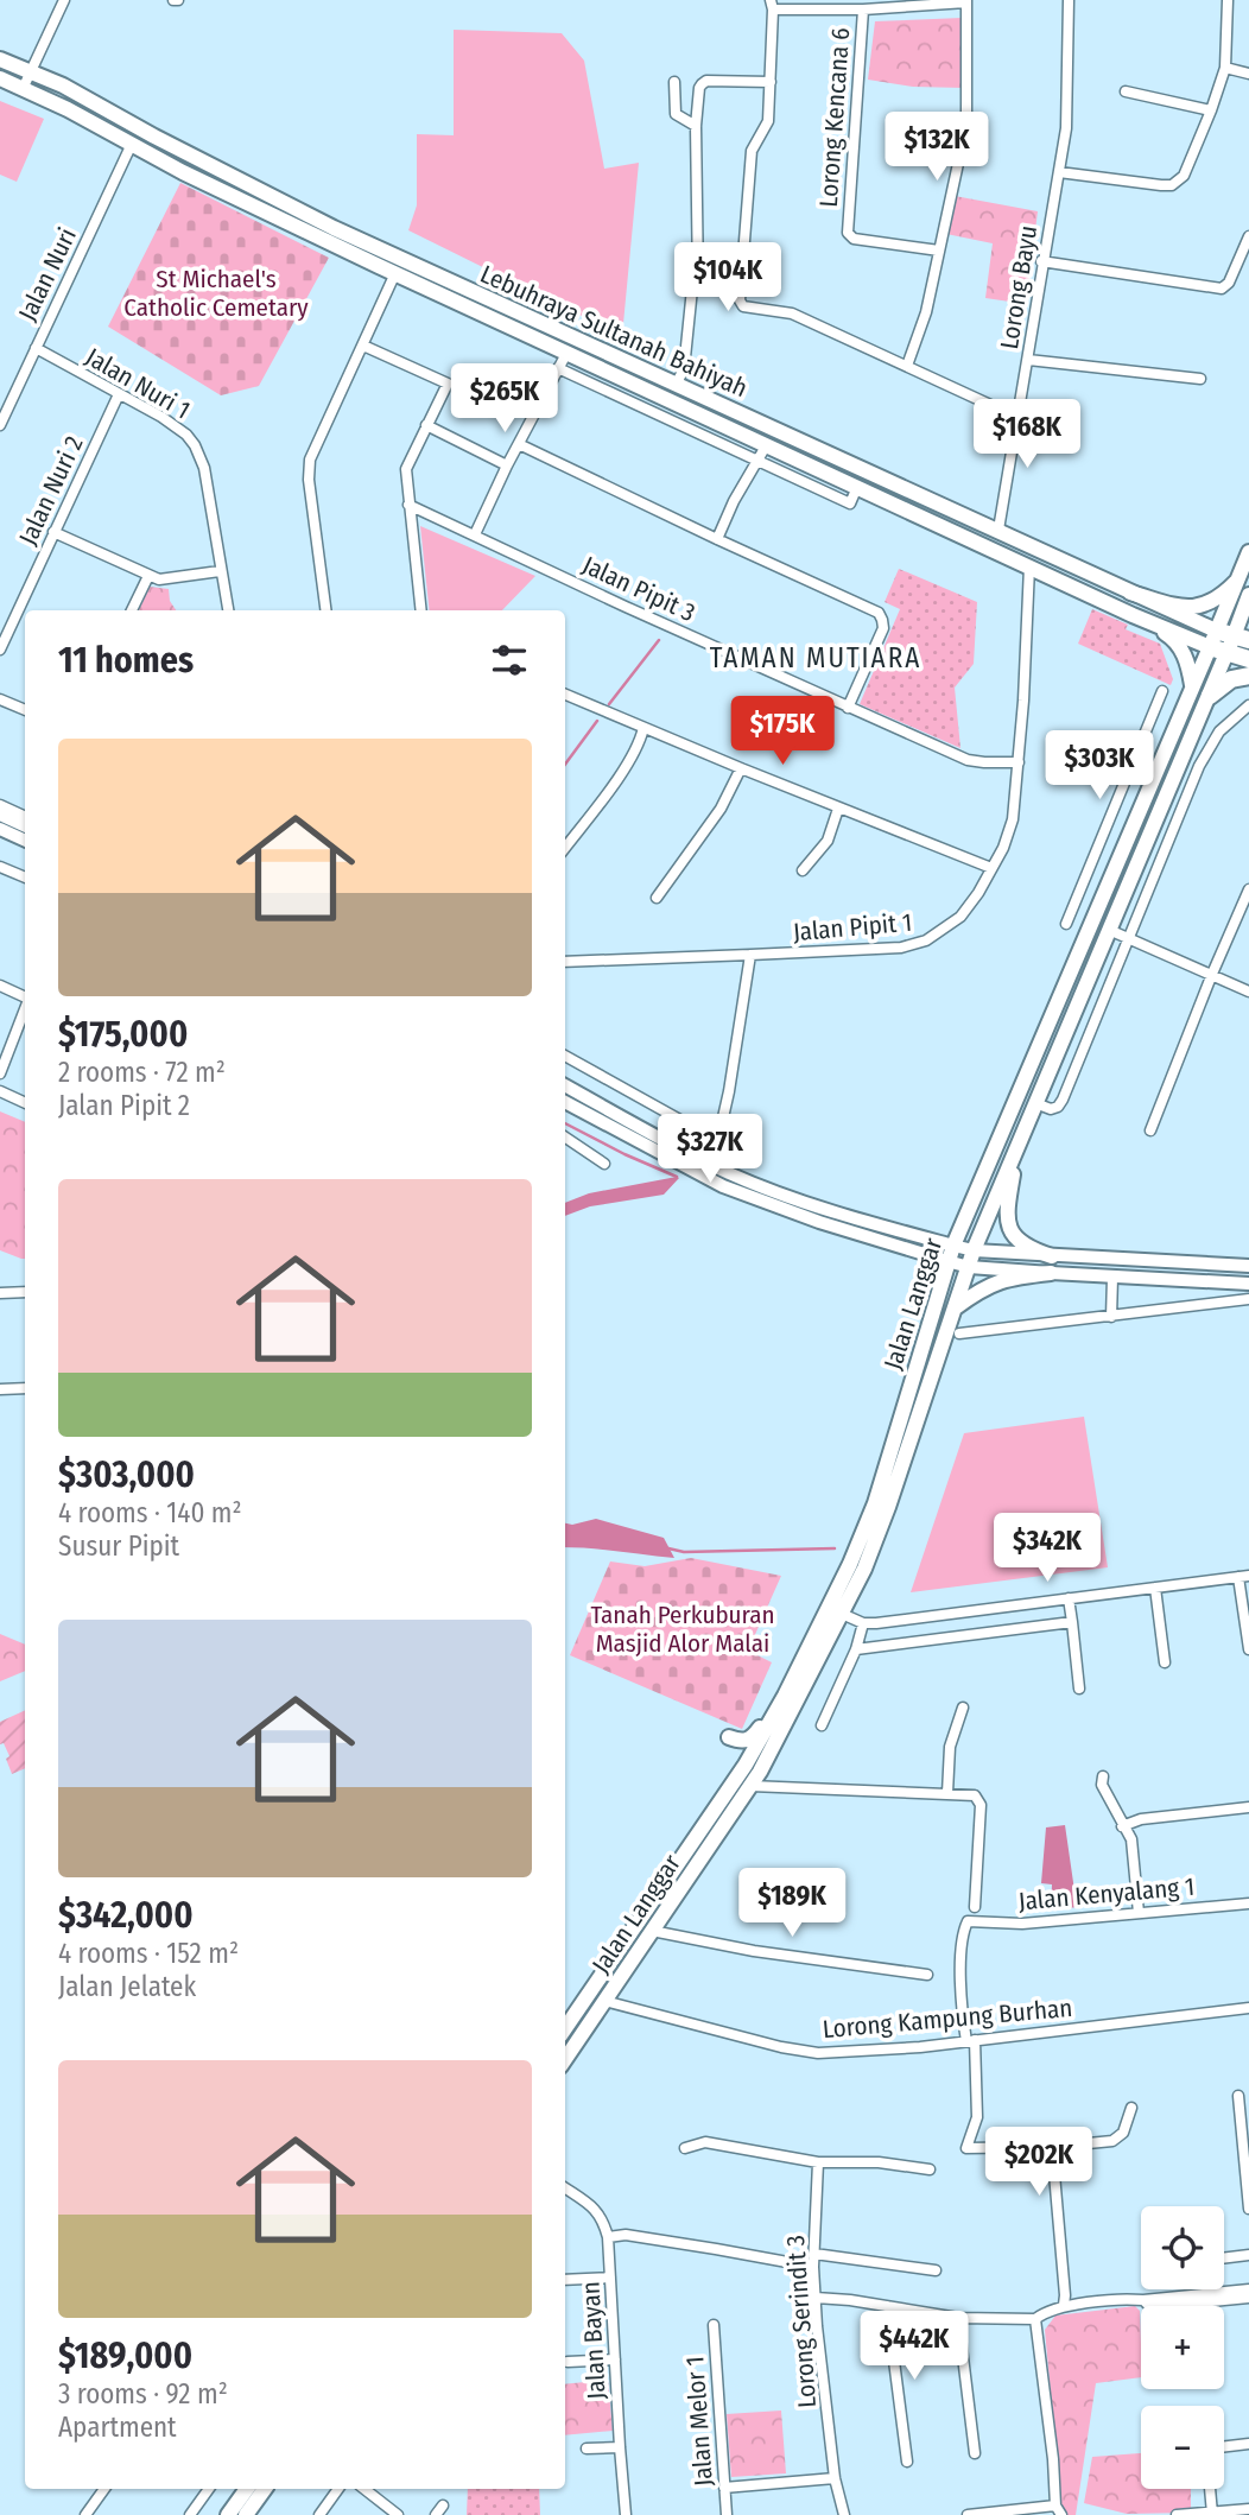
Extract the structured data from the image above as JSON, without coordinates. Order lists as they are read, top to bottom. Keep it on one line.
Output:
{"streets":{"main road":["Lebuhraya Sultanah Bahiyah","Jalan Langgar"],"street":["Lorong Kencana 6","Jalan Nuri","Lorong Bayu","Jalan Nuri 1","Jalan Nuri 2","Jalan Pipit 3","Jalan Pipit 1","Jalan Kenyalang 1","Lorong Kampung Burhan","Lorong Serindit 3","Jalan Bayan","Jalan Melor 1"]},"crossings":[["Jalan Nuri","Lebuhraya Sultanah Bahiyah"],["Jalan Nuri","Jalan Nuri 1"],["Lorong Bayu","Lebuhraya Sultanah Bahiyah"],["Lebuhraya Sultanah Bahiyah","Jalan Pipit 1"],["Lebuhraya Sultanah Bahiyah","Jalan Langgar"],["Jalan Nuri 1","Jalan Nuri 2"],["Jalan Pipit 3","Jalan Pipit 1"],["Jalan Langgar","Lorong Kampung Burhan"],["Jalan Kenyalang 1","Lorong Kampung Burhan"]],"districts":["TAMAN MUTIARA"],"parks":["St Michael's Catholic Cemetary","Tanah Perkuburan Masjid Alor Malai"],"page":{"price":["$132K","$104K","$265K","$168K","$175K","$303K","$327K","$342K","$189K","$202K","$442K"],"heading":"11 homes","list":[{"name":"$175,000","note":"2 rooms · 72 m² · Jalan Pipit 2"},{"name":"$303,000","note":"4 rooms · 140 m² · Susur Pipit"},{"name":"$342,000","note":"4 rooms · 152 m² · Jalan Jelatek"},{"name":"$189,000","note":"3 rooms · 92 m² · Apartment"}],"map_buttons":["+","−"]}}
